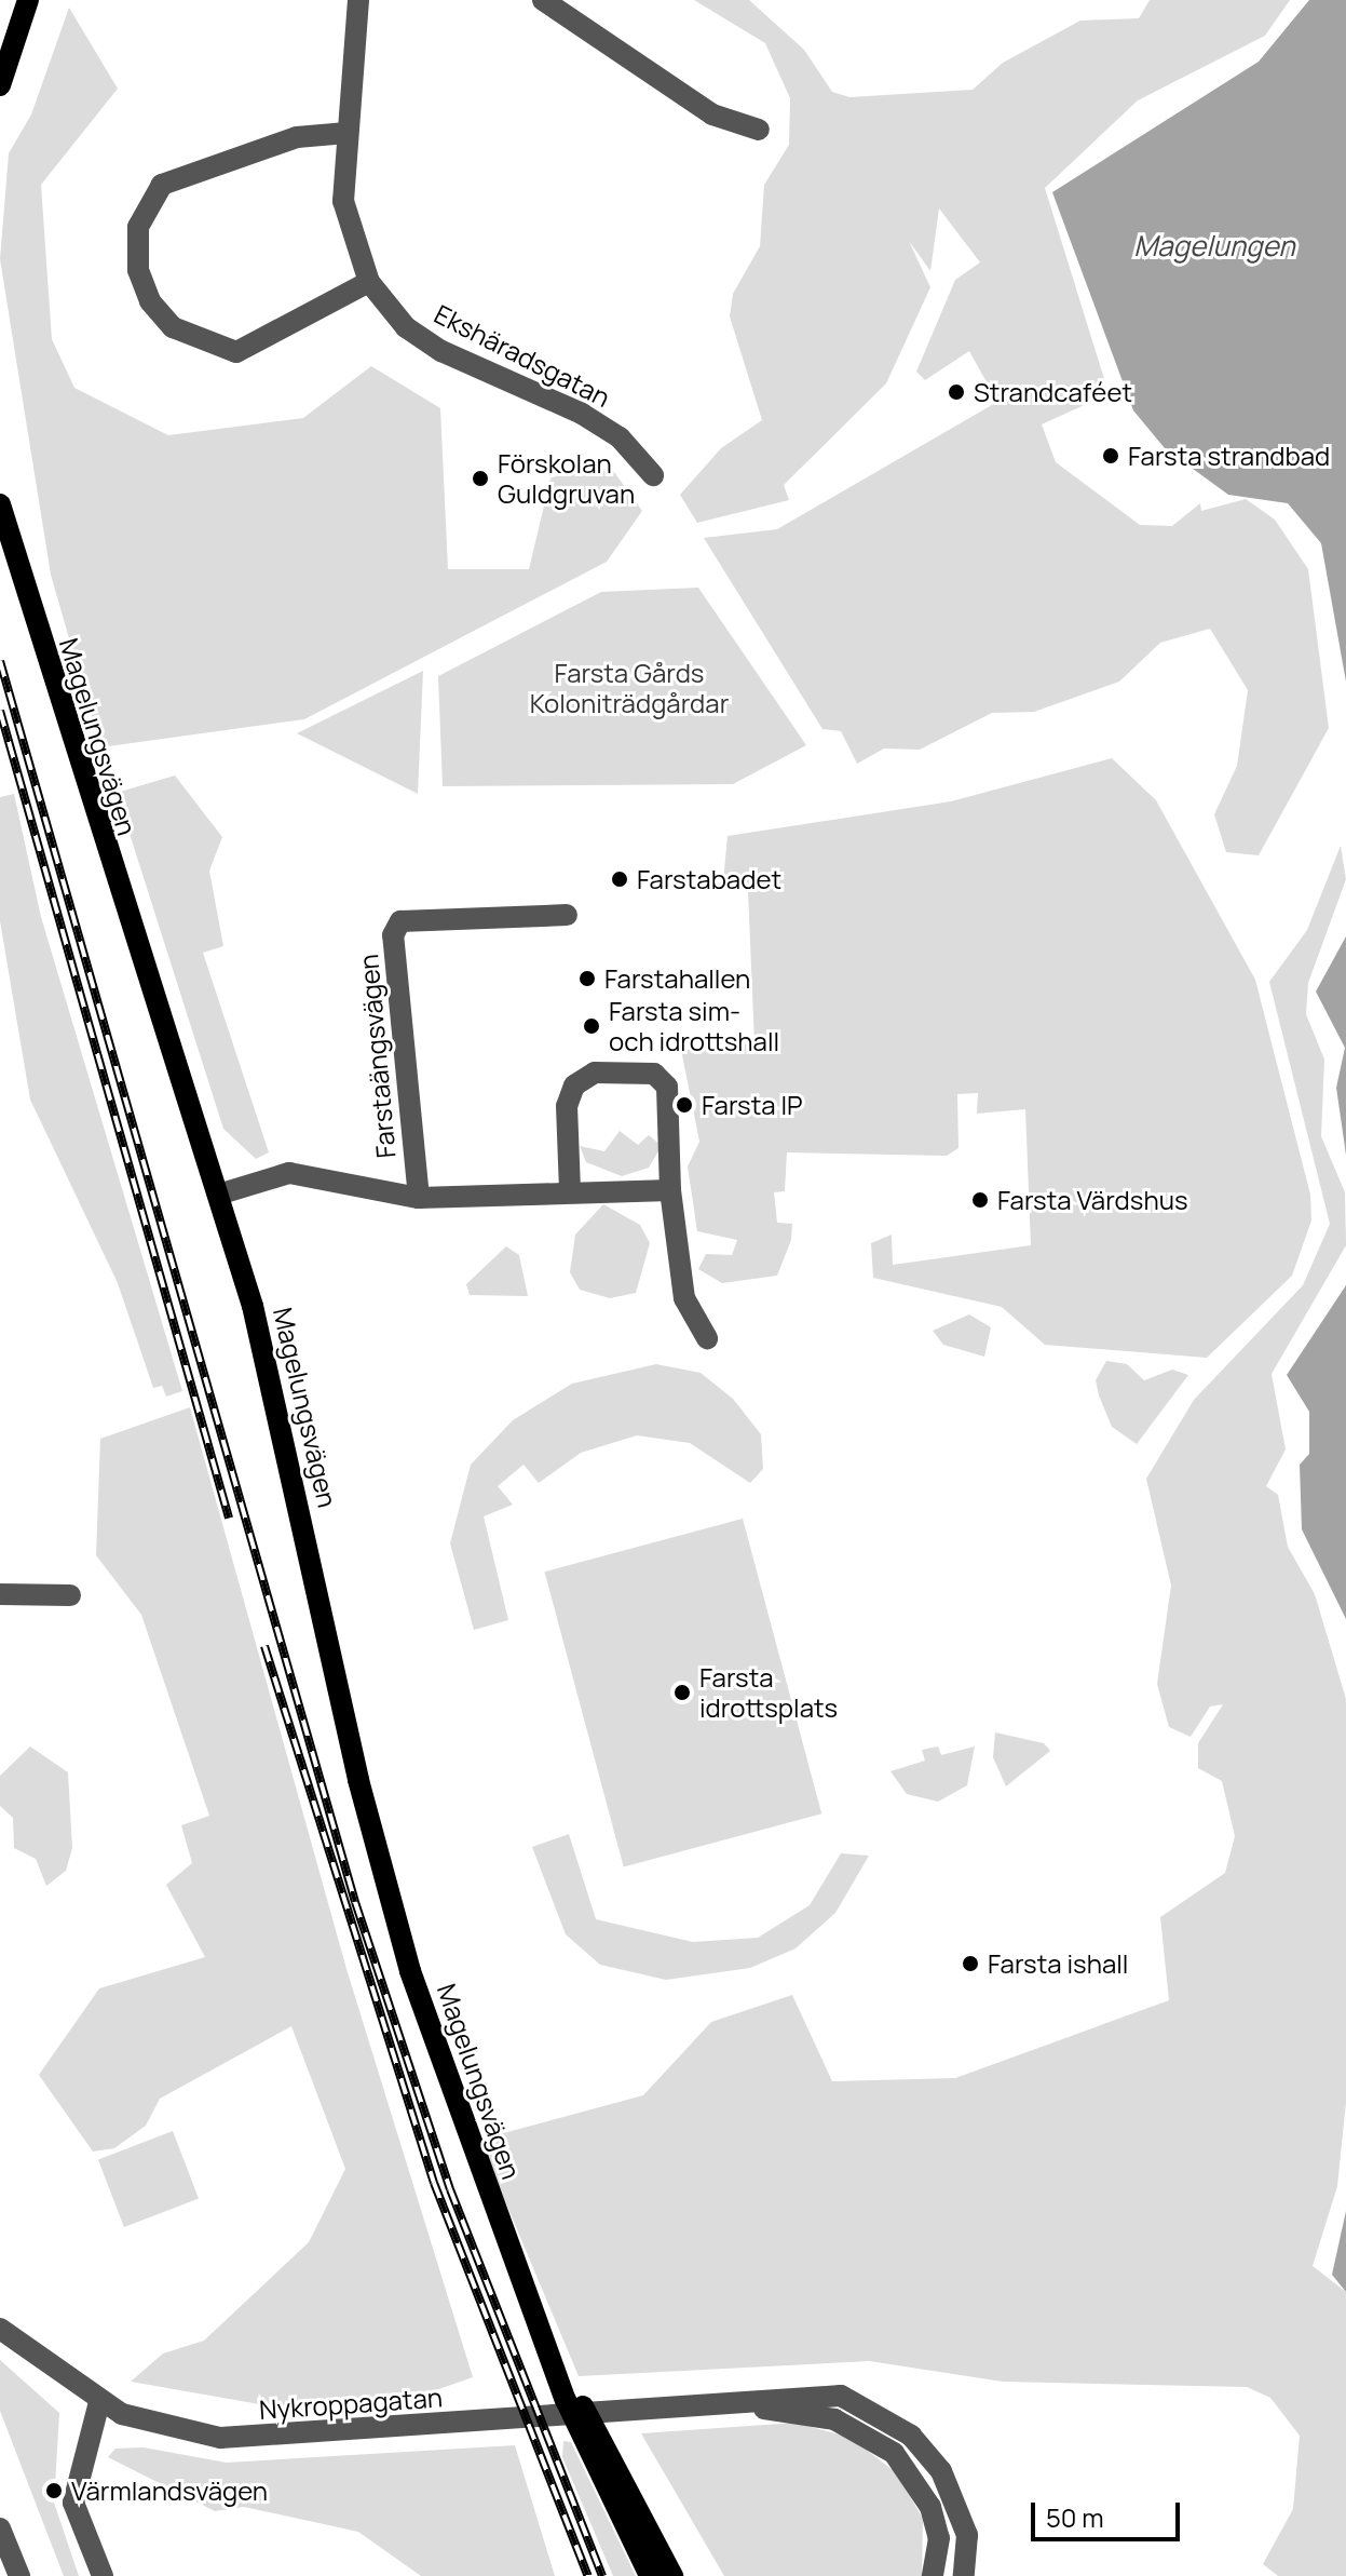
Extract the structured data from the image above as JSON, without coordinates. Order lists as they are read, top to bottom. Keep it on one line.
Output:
{"streets":{"main road":["Magelungsvägen"],"street":["Ekshäradsgatan","Farstaängsvägen","Nykroppagatan"]},"crossings":[["Magelungsvägen","Farstaängsvägen"]],"water":["Magelungen"],"parks":["Farsta Gårds Koloniträdgårdar"],"places":["Strandcaféet","Farsta strandbad","Förskolan Guldgruvan","Farstabadet","Farstahallen","Farsta sim- och idrottshall","Farsta IP","Farsta Värdshus","Farsta idrottsplats","Farsta ishall","Värmlandsvägen"],"scale_bar":"50 m"}
